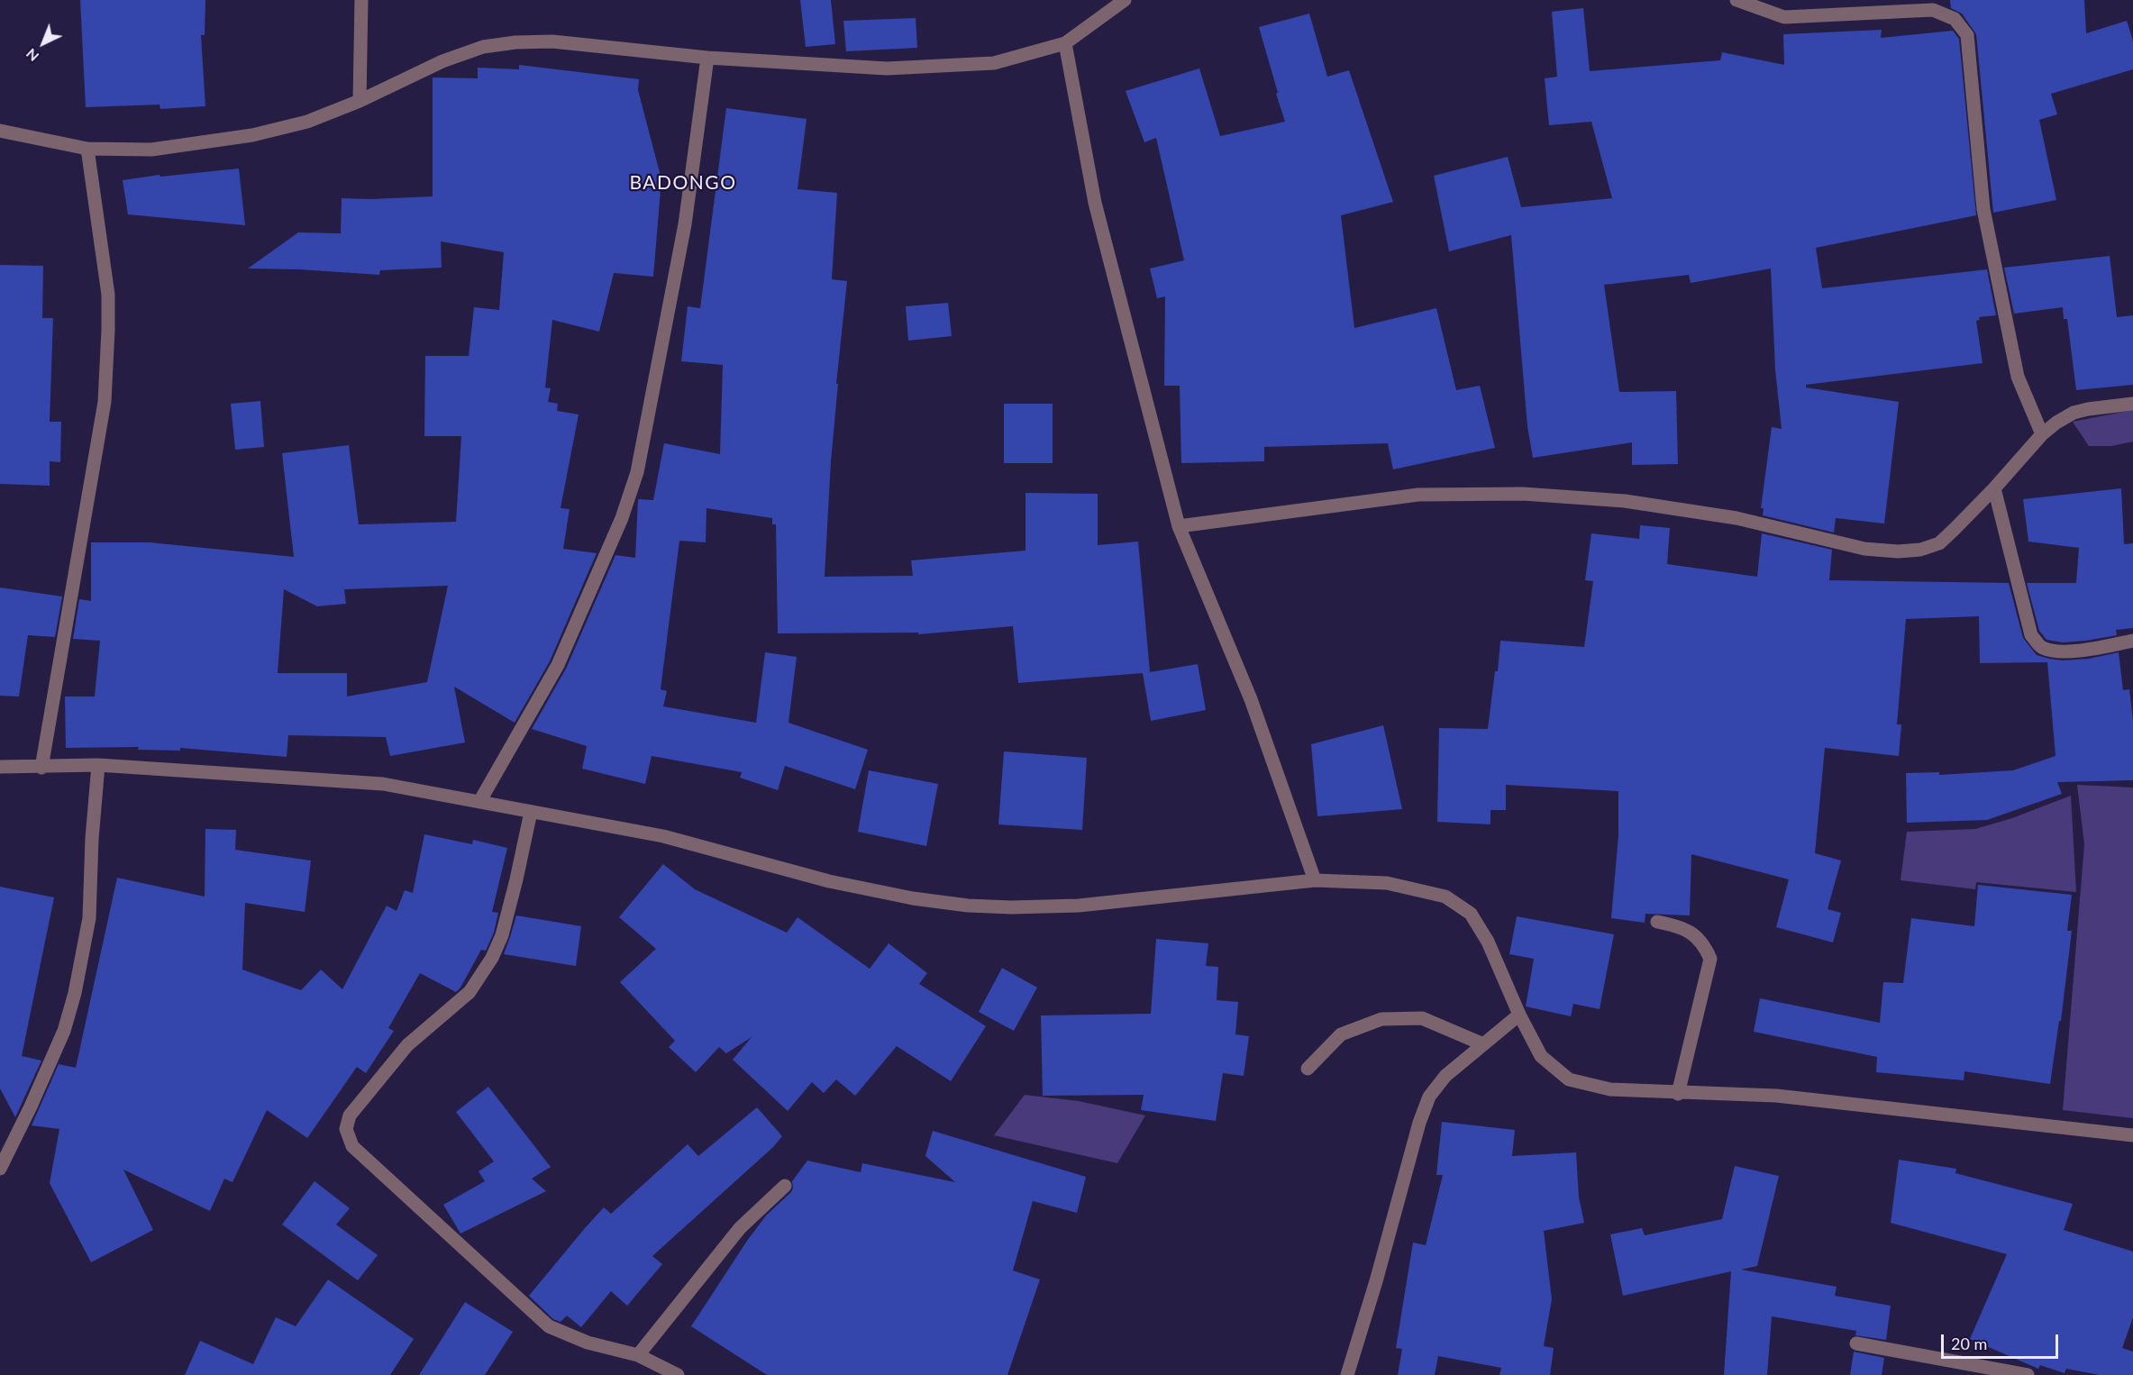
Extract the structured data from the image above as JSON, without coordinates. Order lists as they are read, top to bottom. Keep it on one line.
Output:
{"districts":["BADONGO"],"scale_bar":"20 m","north":"bottom left"}
